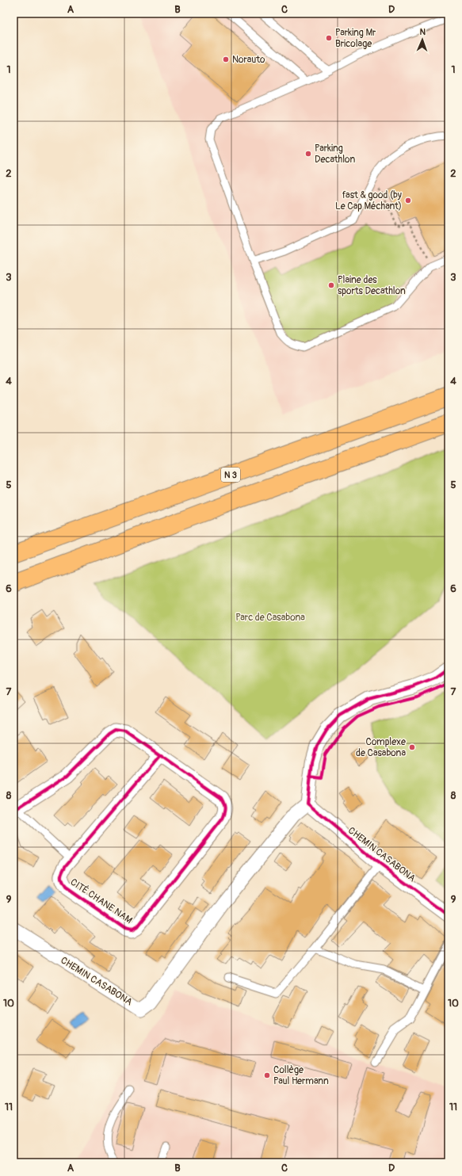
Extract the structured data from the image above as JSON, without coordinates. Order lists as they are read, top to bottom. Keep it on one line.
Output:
{"streets":{"highway":["N 3"],"street":["CHEMIN CASABONA","CITÉ CHANE NAM"]},"parks":["Parc de Casabona"],"places":["Parking Mr Bricolage","Norauto","Parking Decathlon","fast & good (by Le Cap Méchant)","Plaine des sports Decathlon","Complexe de Casabona","Collège Paul Hermann"],"north":"top","grid":{"columns":["A","B","C","D"],"rows":["1","2","3","4","5","6","7","8","9","10","11"]}}
